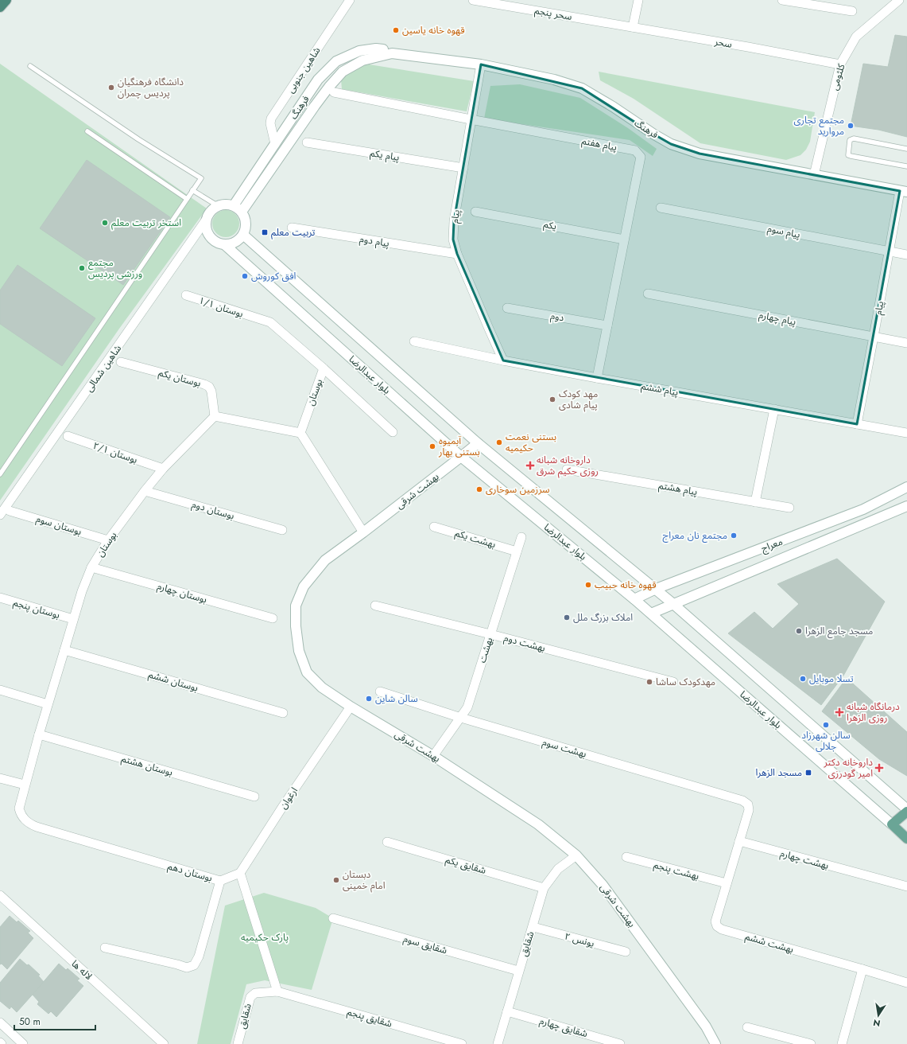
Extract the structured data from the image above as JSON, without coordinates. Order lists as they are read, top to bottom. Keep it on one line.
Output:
{"streets":{"main road":["فرهنگ","بلوار عبدالرضا","بهشت شرقی","معراج"],"street":["سحر پنجم","سحر","شاهین جنوبی","کلثومی","پیام هفتم","پیام یکم","پیام","یکم","پیام سوم","پیام دوم","بوستان ۱/۱","دوم","پیام چهارم","شاهین شمالی","بوستان یکم","پیام ششم","بوستان","بوستان ۲/۱","پیام هشتم","بوستان دوم","بوستان سوم","بهشت یکم","بوستان چهارم","بوستان پنجم","بهشت دوم","بهشت","بوستان ششم","بهشت سوم","بوستان هشتم","ارغوان","بهشت چهارم","شقایق یکم","بهشت پنجم","بوستان دهم","یونس ۲","بهشت ششم","شقایق","شقایق سوم","لاله ها","شقایق پنجم","شقایق چهارم"]},"crossings":[["سحر پنجم","سحر"],["سحر","کلثومی"],["شاهین جنوبی","فرهنگ"],["کلثومی","فرهنگ"],["فرهنگ","پیام"],["فرهنگ","شاهین شمالی"],["فرهنگ","بلوار عبدالرضا"],["پیام هفتم","پیام"],["پیام هفتم","یکم"],["پیام هفتم","دوم"],["پیام هفتم","پیام ششم"],["پیام یکم","پیام"],["پیام","پیام سوم"],["پیام","پیام دوم"],["پیام","پیام چهارم"],["پیام","پیام ششم"],["بوستان ۱/۱","بوستان"],["شاهین شمالی","بلوار عبدالرضا"],["بلوار عبدالرضا","بهشت شرقی"],["بلوار عبدالرضا","معراج"],["بوستان یکم","بوستان"],["بوستان","بوستان ۲/۱"],["بوستان","بوستان دوم"],["بوستان","بوستان سوم"],["بوستان","بوستان چهارم"],["بوستان","بوستان پنجم"],["بوستان","بوستان ششم"],["بوستان","بوستان هشتم"],["بوستان","بوستان دهم"],["بهشت شرقی","بهشت"],["بهشت شرقی","ارغوان"],["بهشت شرقی","شقایق"],["بهشت یکم","بهشت"],["بهشت دوم","بهشت"],["بهشت","بهشت سوم"],["بهشت سوم","بهشت چهارم"],["بهشت سوم","بهشت ششم"],["بهشت چهارم","بهشت ششم"],["شقایق یکم","شقایق"],["بهشت پنجم","بهشت ششم"],["یونس ۲","شقایق"],["شقایق","شقایق سوم"],["شقایق","شقایق پنجم"],["شقایق","شقایق چهارم"]],"parks":["پارک حکیمیه"],"places":{"other":["قهوه خانه یاسین","دانشگاه فرهنگیان پردیس چمران","مجتمع تجاری مروارید","استخر تربیت معلم","مجتمع ورزشی پردیس","افق کوروش","مهد کودک پیام شادی","بستنی نعمت حکیمیه","آبمیوه بستنی بهار","سرزمین سوخاری","مجتمع نان معراج","قهوه خانه حبیب","املاک بزرگ ملل","مسجد جامع الزهرا","تسلا موبایل","مهدکودک ساشا","سالن شاین","سالن شهرزاد جلالی","دبستان امام خمینی"],"transit":["تربیت معلم","مسجد الزهرا"],"health":["داروخانه شبانه روزی حکیم شرق","درمانگاه شبانه روزی الزهرا","داروخانه دکتر امیر گودرزی"]},"scale_bar":"50 m","north":"bottom"}
